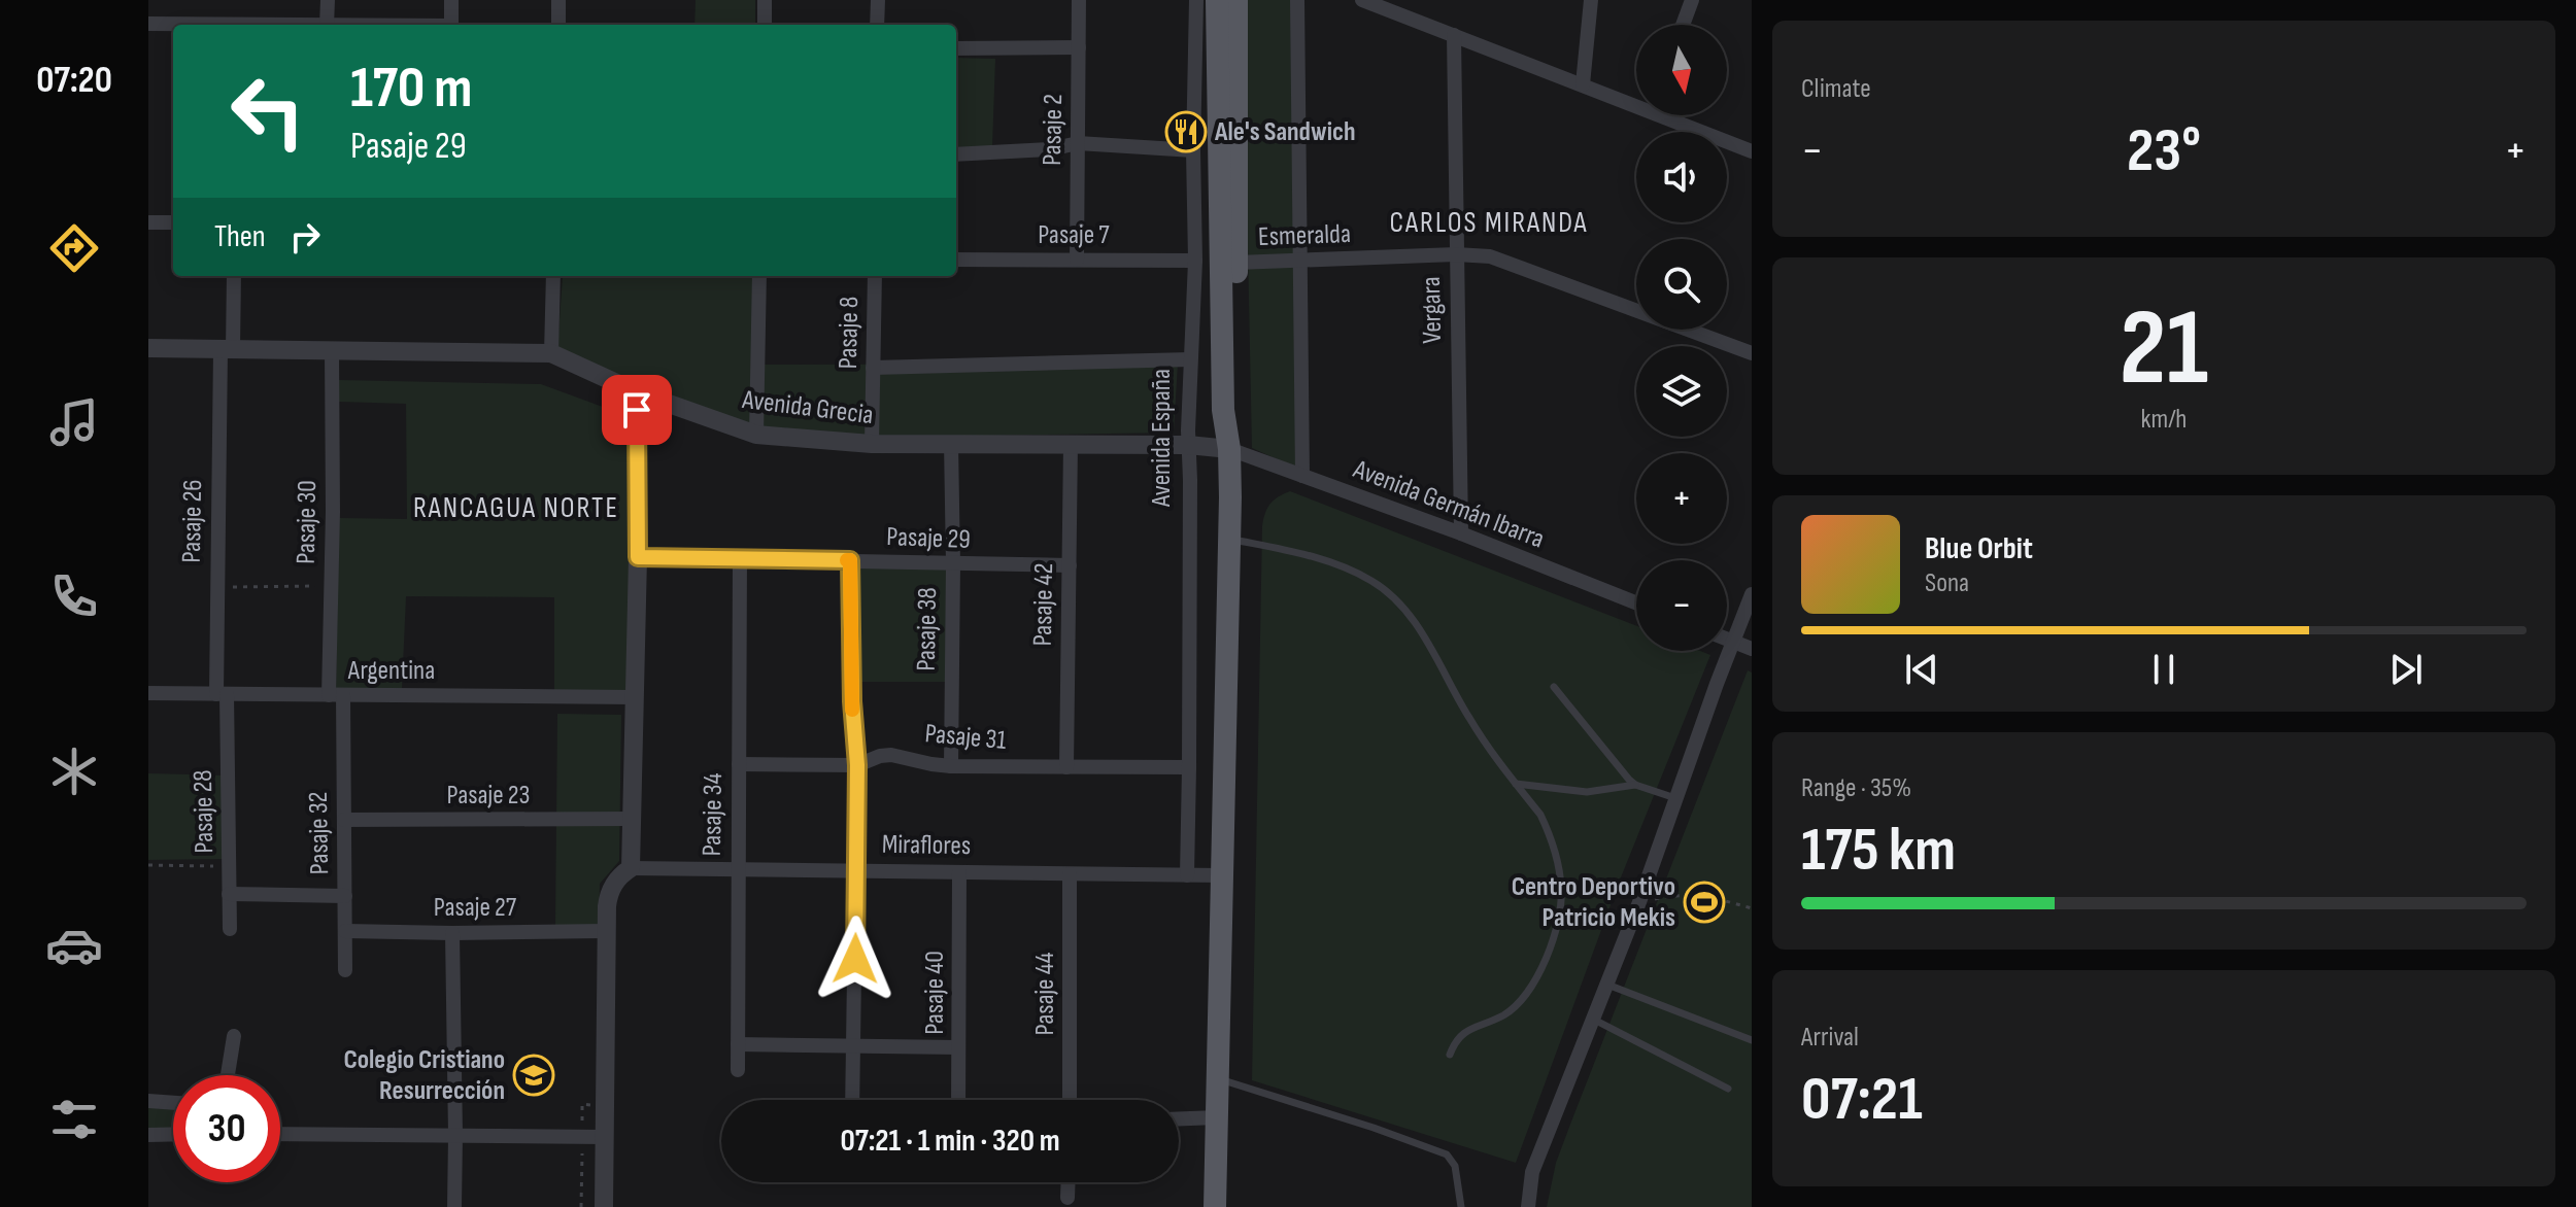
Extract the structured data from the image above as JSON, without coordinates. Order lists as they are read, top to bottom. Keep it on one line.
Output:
{"streets":{"street":["Pasaje 2","Pasaje 7","Esmeralda","Vergara","Pasaje 8","Avenida Grecia","Avenida España","Avenida Germán Ibarra","Pasaje 26","Pasaje 30","Pasaje 29","Pasaje 42","Pasaje 38","Argentina","Pasaje 31","Pasaje 23","Pasaje 28","Pasaje 34","Pasaje 32","Miraflores","Pasaje 27","Pasaje 40","Pasaje 44"]},"crossings":[["Pasaje 2","Pasaje 7"],["Pasaje 7","Avenida España"],["Esmeralda","Vergara"],["Vergara","Avenida Germán Ibarra"],["Pasaje 8","Avenida Grecia"],["Avenida Grecia","Avenida España"],["Avenida Grecia","Avenida Germán Ibarra"],["Avenida Grecia","Pasaje 26"],["Avenida Grecia","Pasaje 30"],["Avenida Grecia","Pasaje 42"],["Avenida Grecia","Pasaje 38"],["Avenida España","Pasaje 31"],["Avenida España","Miraflores"],["Pasaje 26","Argentina"],["Pasaje 26","Pasaje 28"],["Pasaje 30","Argentina"],["Pasaje 30","Pasaje 32"],["Pasaje 29","Pasaje 42"],["Pasaje 29","Pasaje 38"],["Pasaje 29","Pasaje 34"],["Pasaje 42","Pasaje 31"],["Pasaje 38","Pasaje 31"],["Argentina","Pasaje 28"],["Argentina","Pasaje 32"],["Pasaje 31","Pasaje 34"],["Pasaje 23","Pasaje 32"],["Pasaje 34","Miraflores"],["Pasaje 32","Pasaje 27"],["Miraflores","Pasaje 40"],["Miraflores","Pasaje 44"]],"districts":["CARLOS MIRANDA","RANCAGUA NORTE"],"places":{"restaurant":["Ale's Sandwich"],"sports":["Centro Deportivo Patricio Mekis"],"school or university":["Colegio Cristiano Resurrección"]},"north":"bottom","page":{"tabs":"07:20","tile":["Climate",["21","km/h"],["Range · 35%","175 km"],["Arrival","07:21"]],"map_buttons":["+","−"],"turn":["170 m","Pasaje 29"],"heat":["−","23°","+"],"then":"Then","song":["Blue Orbit","Sona"],"limit":"30","trip":"07:21 · 1 min · 320 m"}}
